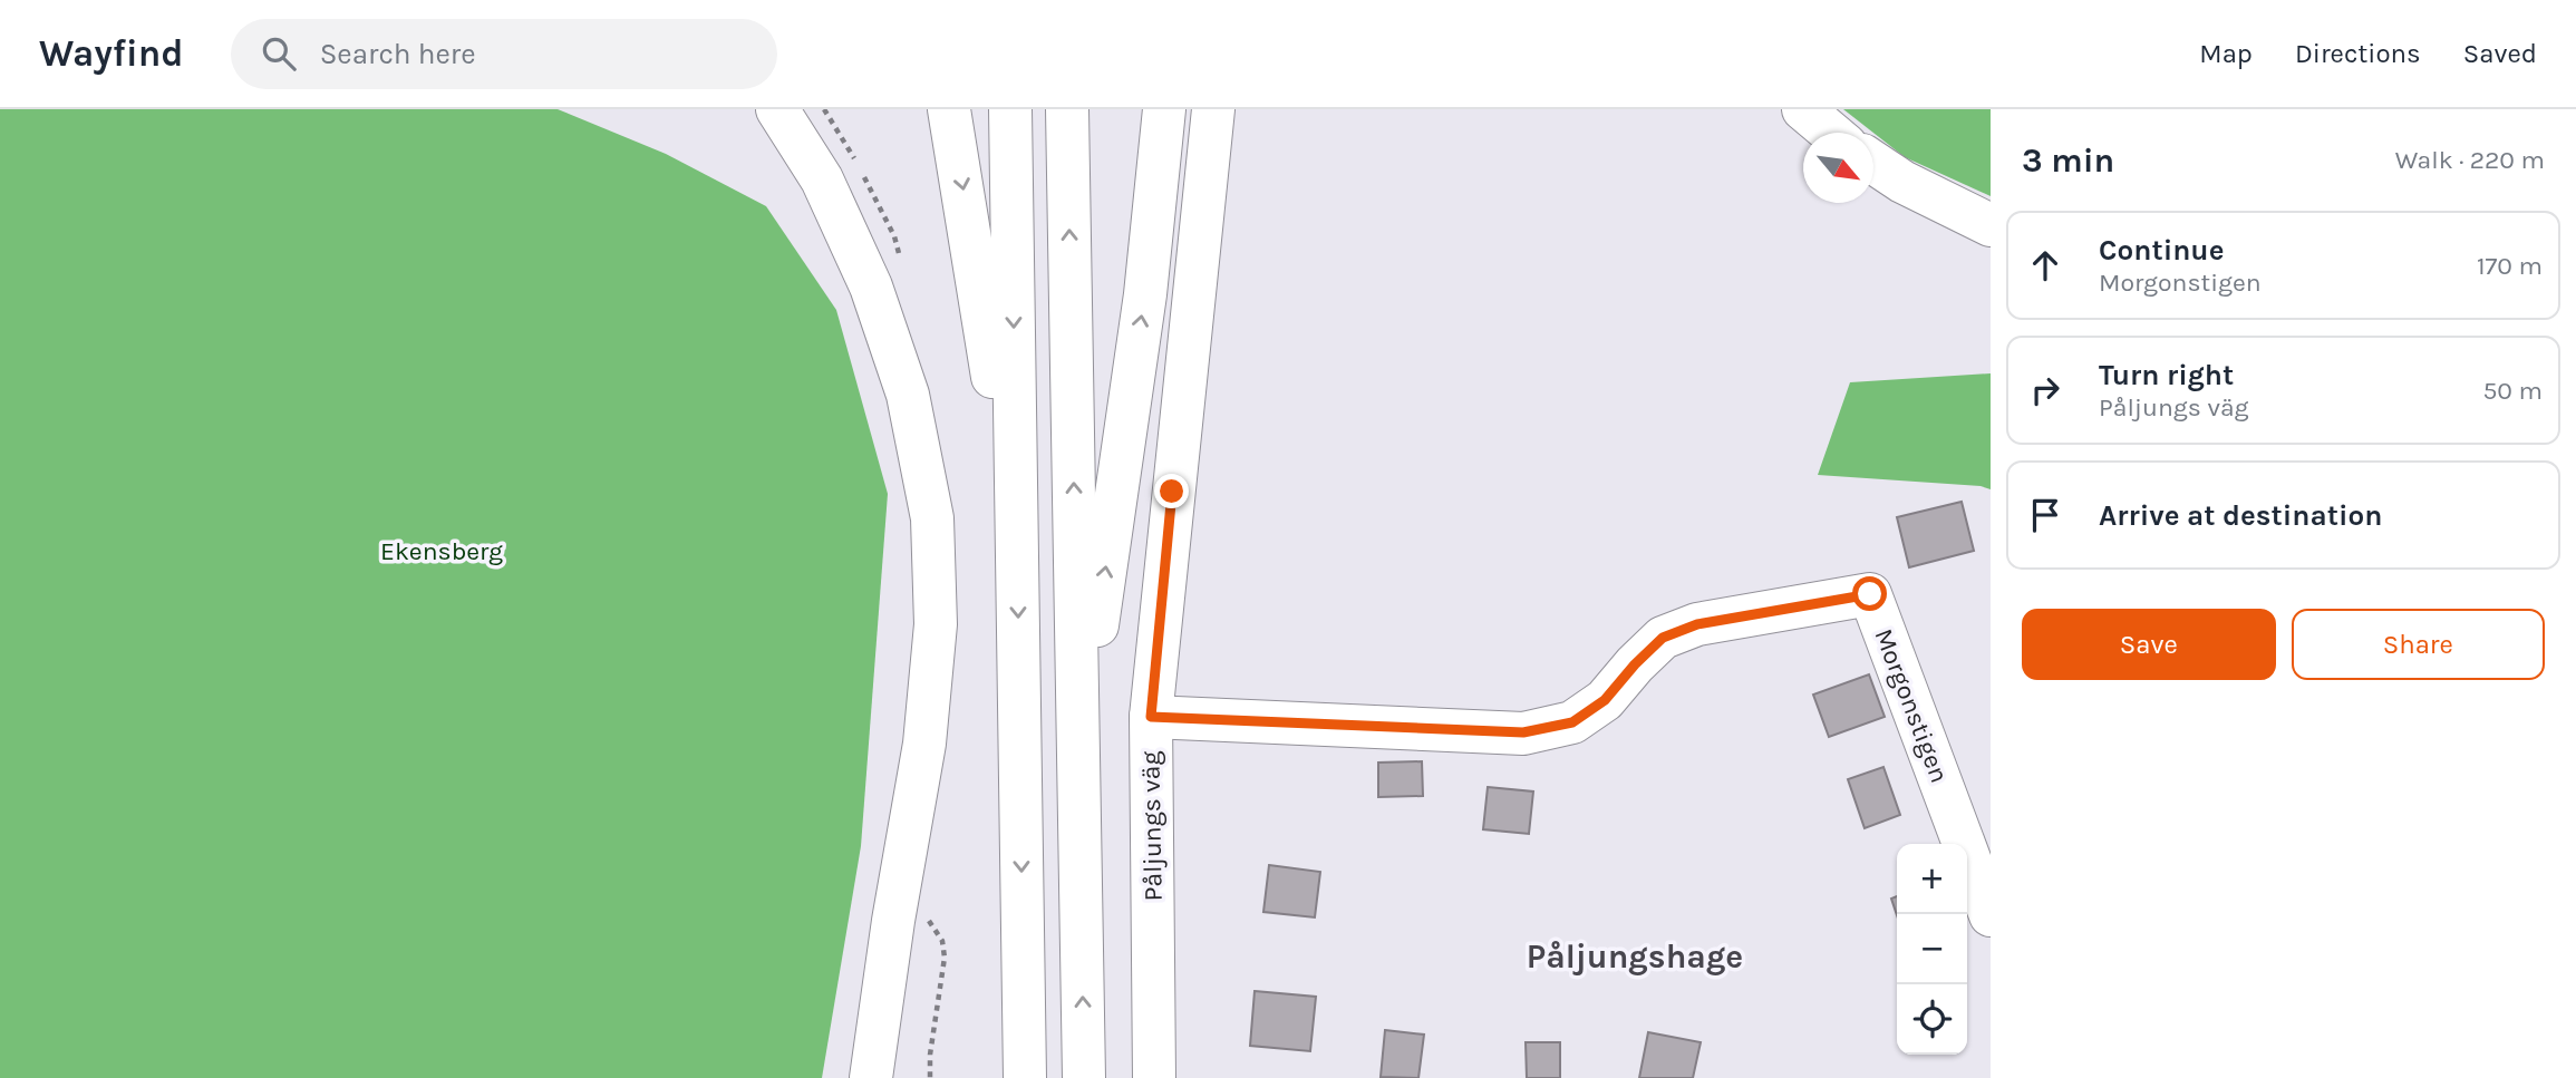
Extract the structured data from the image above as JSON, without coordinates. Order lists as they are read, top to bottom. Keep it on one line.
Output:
{"streets":{"main road":["Morgonstigen","Påljungs väg"]},"crossings":[["Morgonstigen","Påljungs väg"]],"districts":["Påljungshage"],"parks":["Ekensberg"],"north":"bottom right","page":{"header":"Wayfind","search":"Search here","nav":["Map","Directions","Saved"],"heading":["3 min","Walk · 220 m"],"list":[["Continue","Morgonstigen","170 m"],["Turn right","Påljungs väg","50 m"],"Arrive at destination"],"buttons":["Save","Share"],"map_buttons":["+","−"]}}
